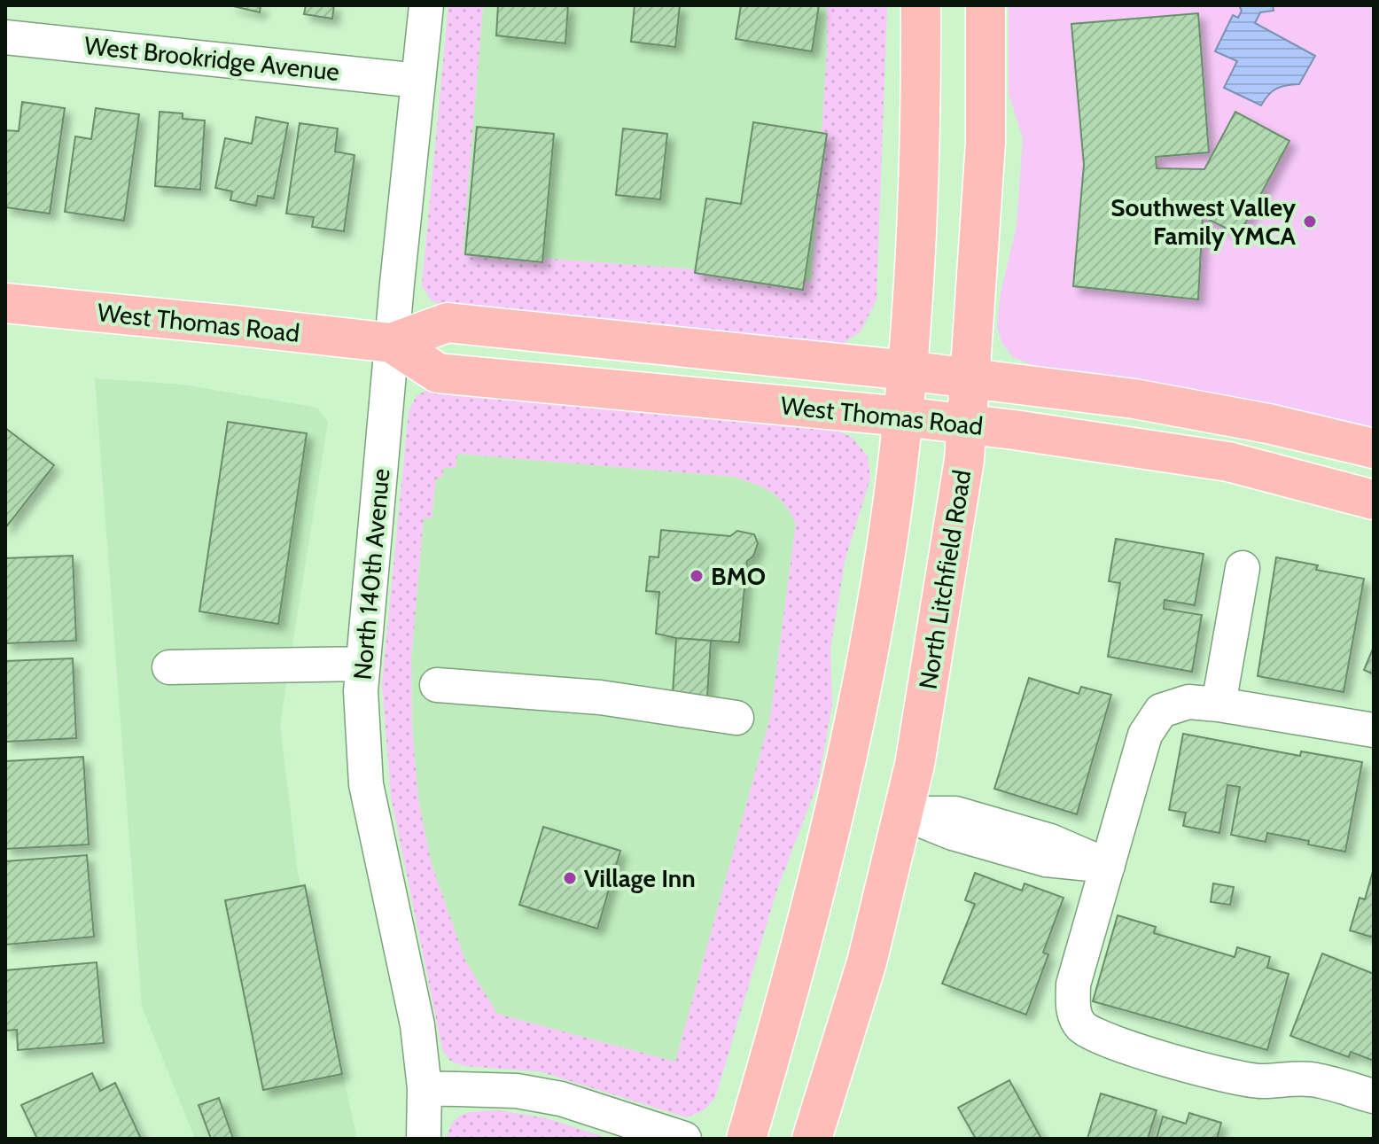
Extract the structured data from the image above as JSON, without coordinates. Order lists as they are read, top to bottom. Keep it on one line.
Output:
{"streets":{"main road":["West Thomas Road","North Litchfield Road"],"street":["West Brookridge Avenue","North 140th Avenue"]},"crossings":[["West Brookridge Avenue","North 140th Avenue"],["West Thomas Road","North 140th Avenue"],["West Thomas Road","North Litchfield Road"]],"places":["Southwest Valley Family YMCA","BMO","Village Inn"]}
